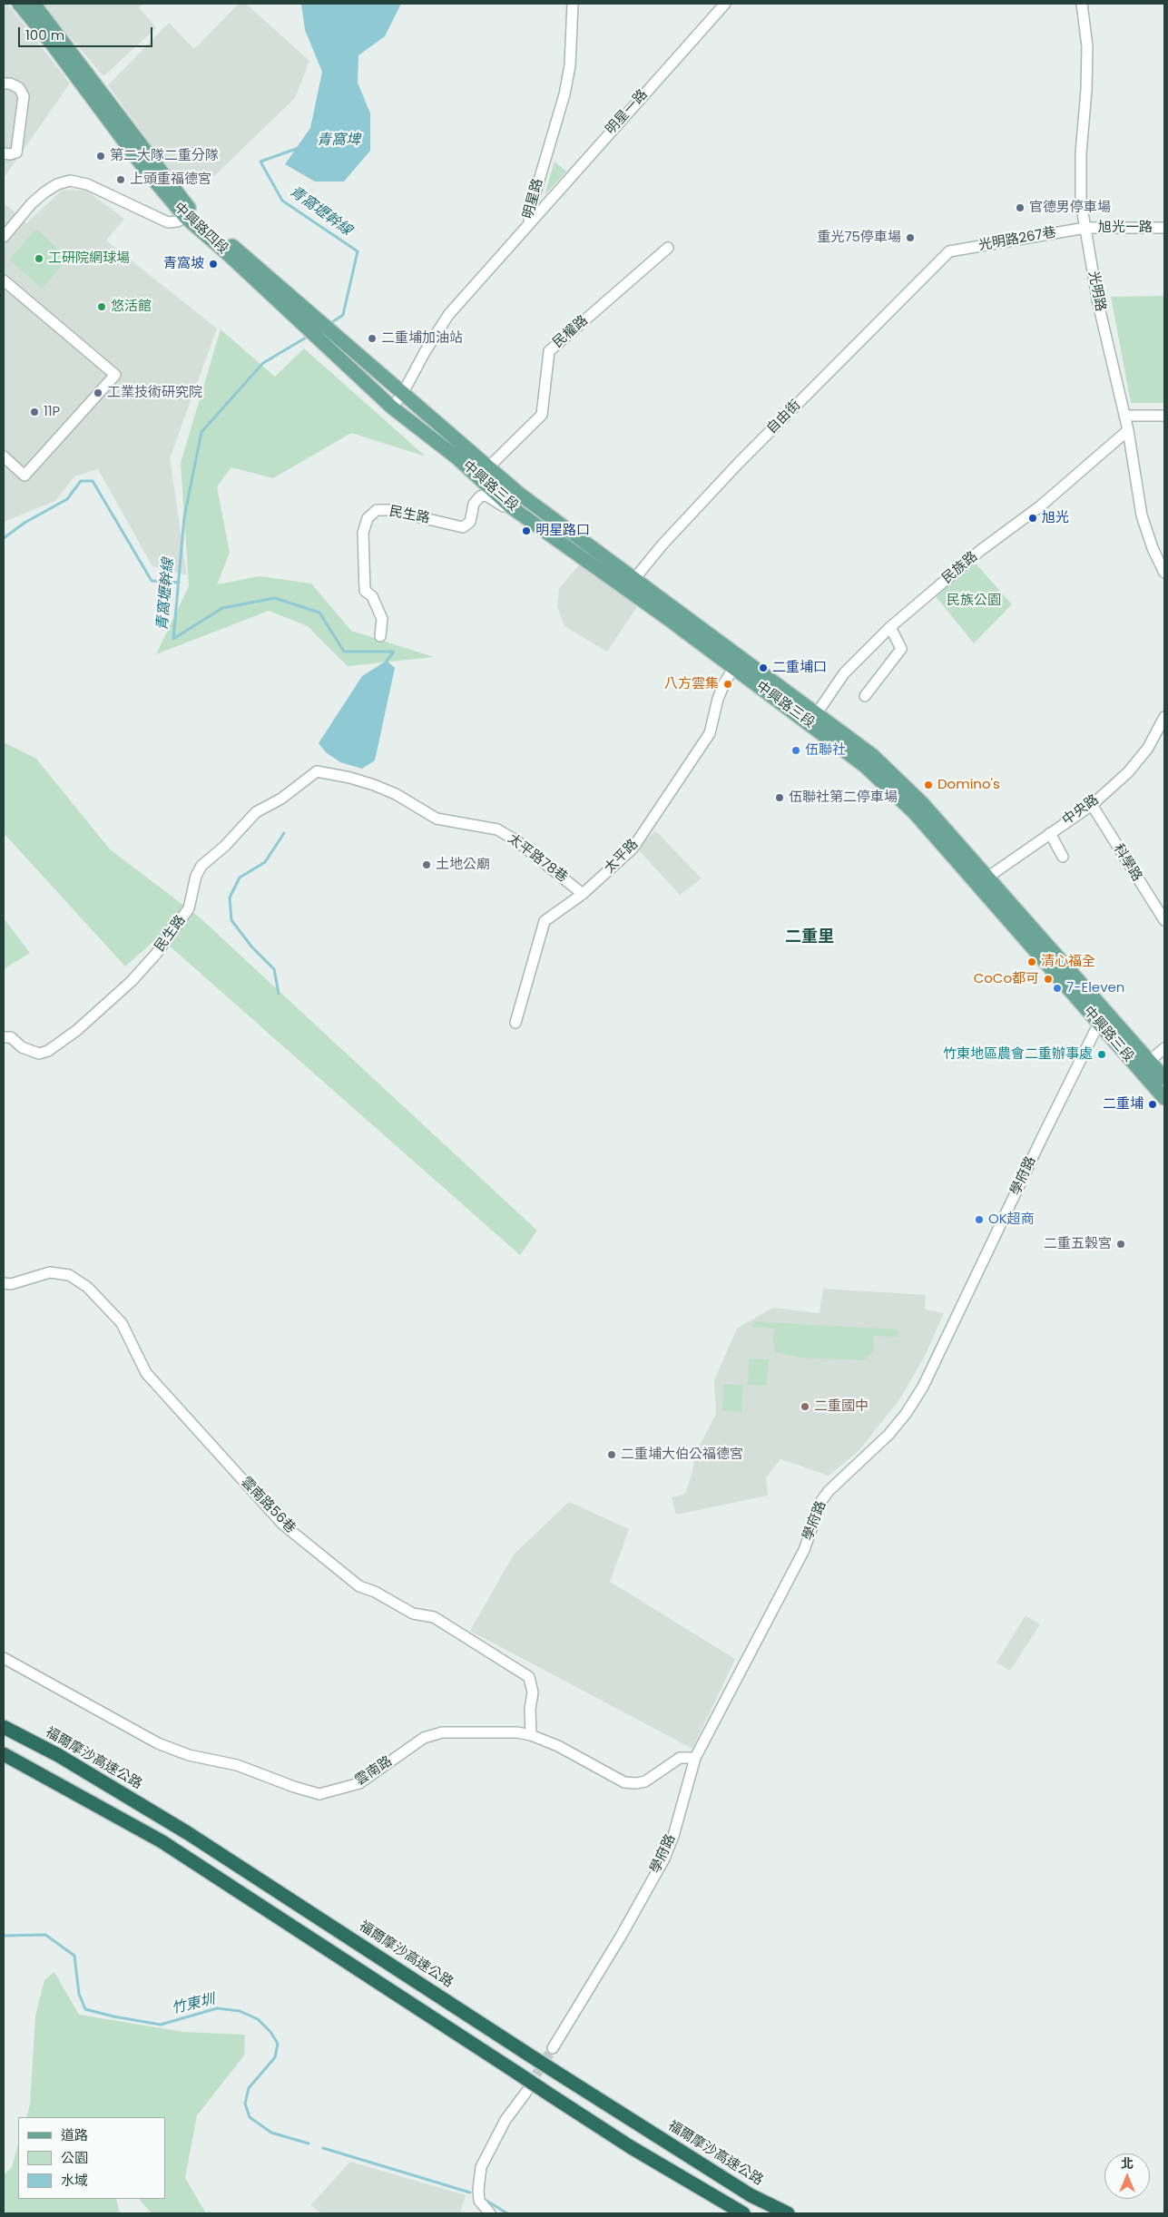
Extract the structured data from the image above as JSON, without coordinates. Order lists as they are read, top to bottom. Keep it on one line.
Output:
{"streets":{"highway":["福爾摩沙高速公路"],"main road":["中興路四段","中興路三段"],"street":["明星一路","明星路","旭光一路","光明路267巷","光明路","民權路","自由街","民生路","民族路","中央路","太平路","太平路78巷","科學路","學府路","雲南路56巷","雲南路"]},"crossings":[["明星一路","明星路"],["明星路","中興路四段"],["明星路","中興路三段"],["旭光一路","光明路267巷"],["旭光一路","光明路"],["中興路四段","中興路三段"],["光明路267巷","光明路"],["光明路267巷","自由街"],["光明路","民族路"],["民權路","中興路三段"],["自由街","中興路三段"],["中興路三段","民生路"],["中興路三段","民族路"],["中興路三段","中央路"],["中興路三段","太平路"],["中興路三段","學府路"],["民生路","太平路78巷"],["中央路","科學路"],["太平路","太平路78巷"],["學府路","雲南路"],["雲南路56巷","雲南路"]],"districts":["二重里"],"water":["青窩埤","青窩壢幹線","竹東圳"],"parks":["民族公園"],"places":["第二大隊二重分隊","上頭重福德宮","官德男停車場","重光75停車場","工研院網球場","青窩坡","悠活館","二重埔加油站","工業技術研究院","11P","旭光","明星路口","二重埔口","八方雲集","伍聯社","Domino's","伍聯社第二停車場","土地公廟","清心福全","CoCo都可","7-Eleven","竹東地區農會二重辦事處","二重埔","OK超商","二重五穀宮","二重國中","二重埔大伯公福德宮"],"legend":["道路","公園","水域"],"scale_bar":"100 m","north":"top"}
